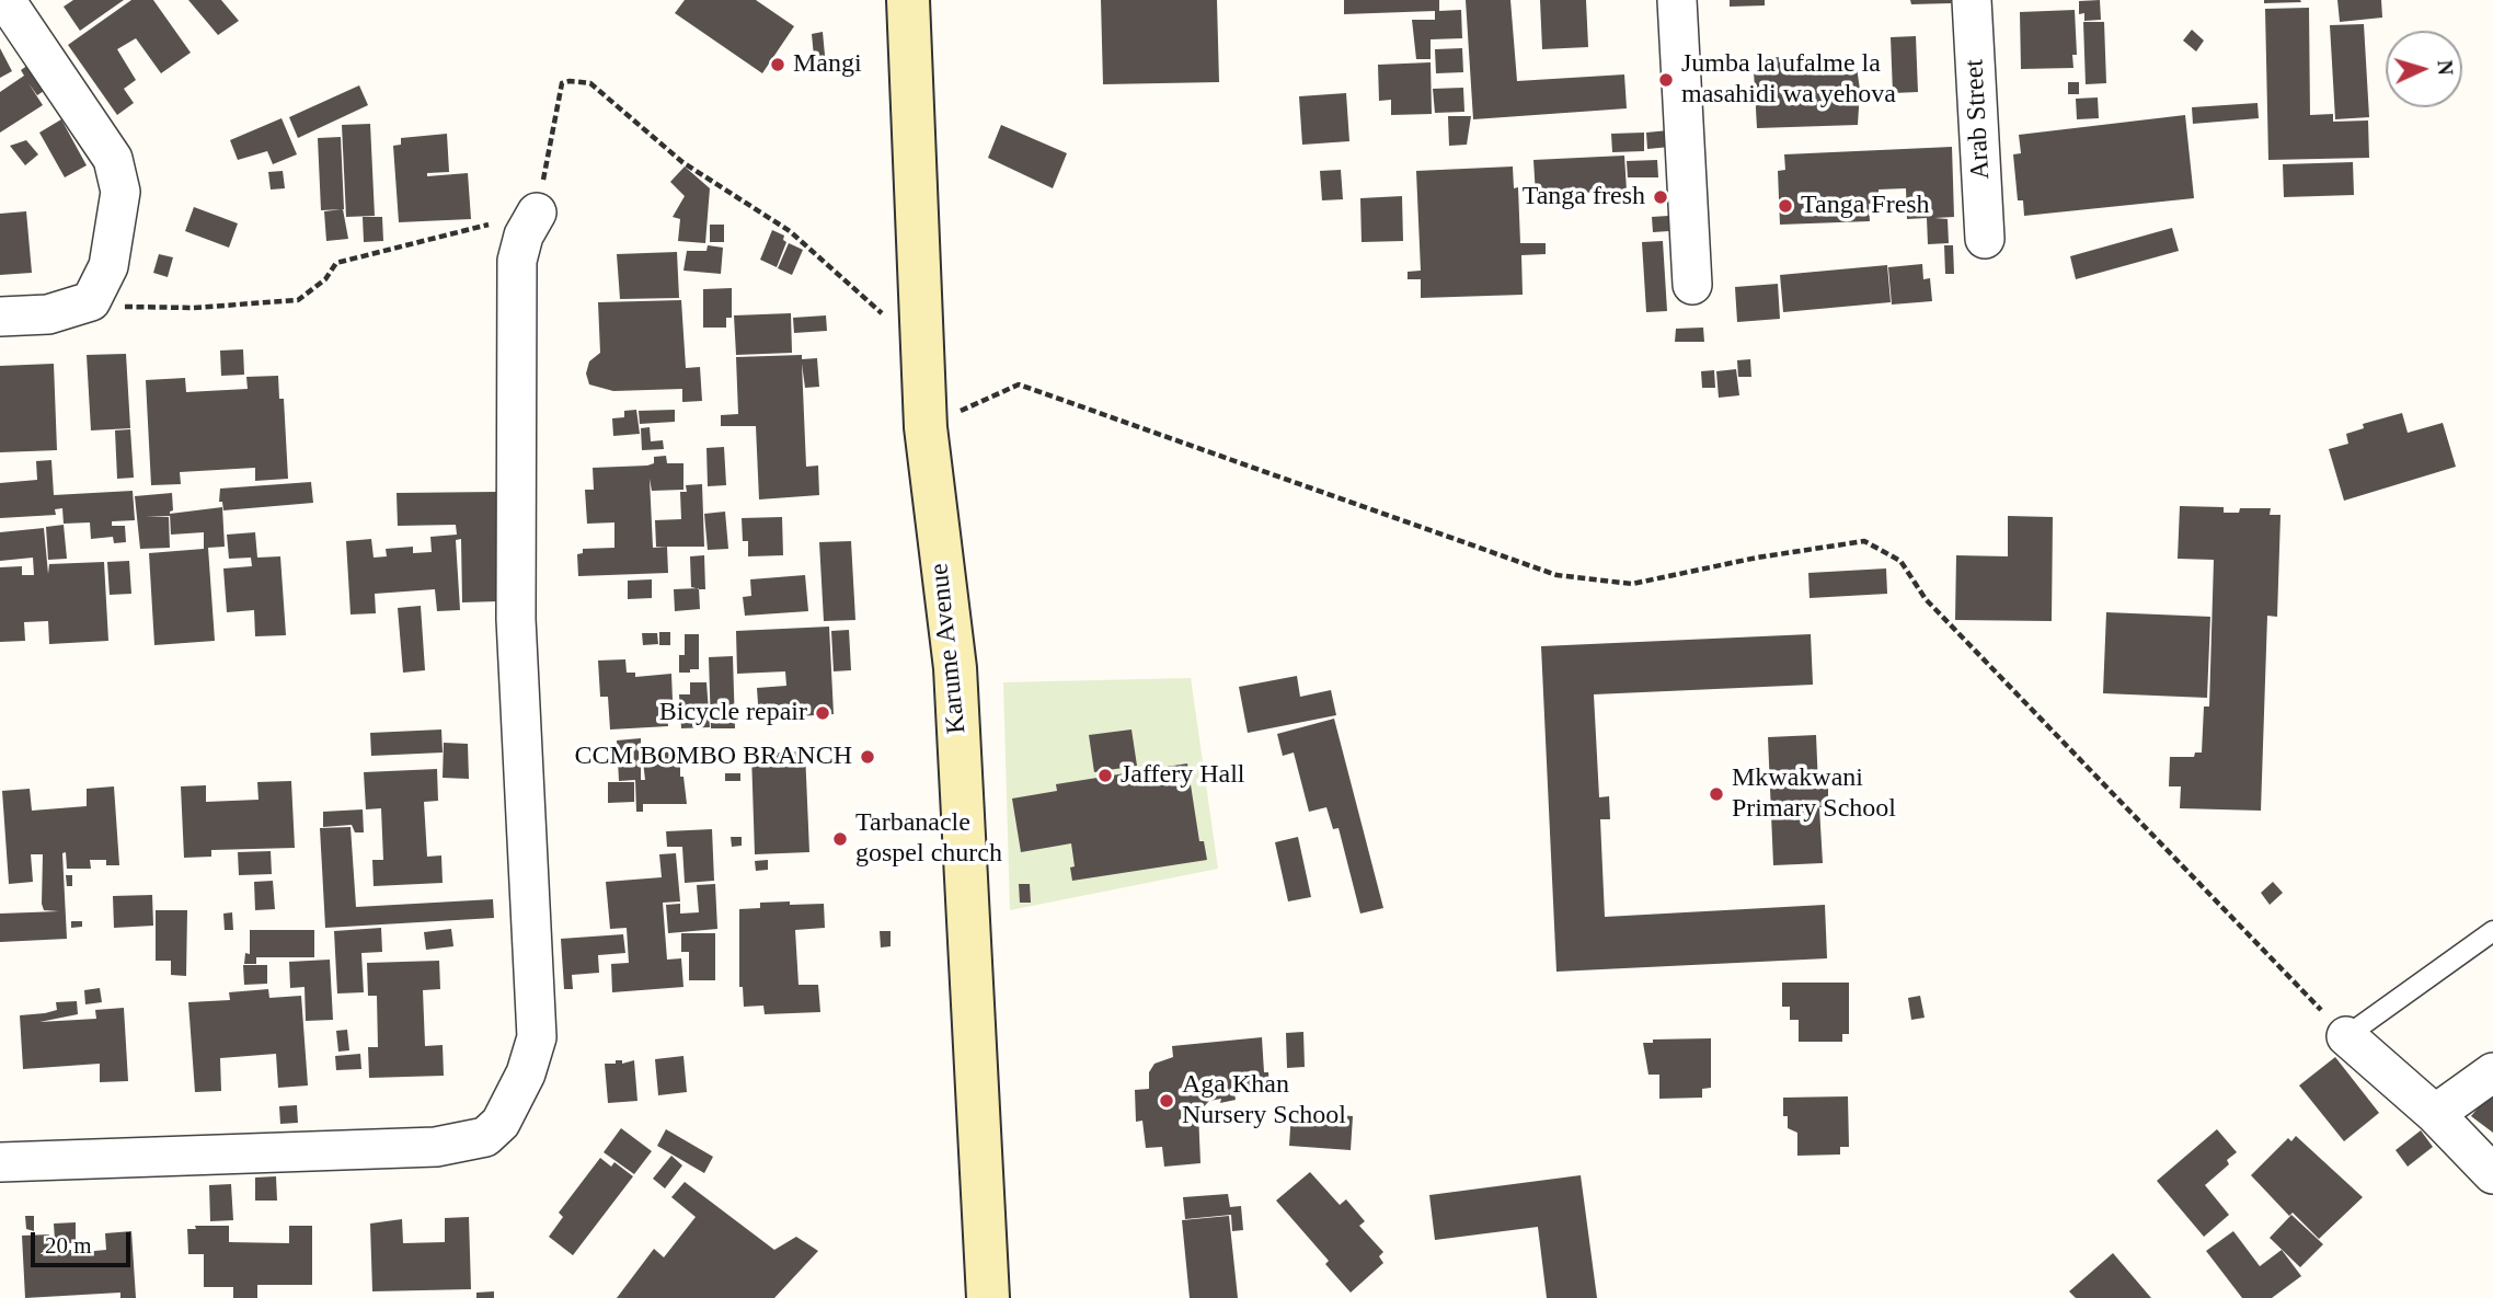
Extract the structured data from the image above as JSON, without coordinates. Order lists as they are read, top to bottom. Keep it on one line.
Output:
{"streets":{"main road":["Karume Avenue"],"street":["Arab Street"]},"places":["Mangi","Jumba la ufalme la masahidi wa yehova","Tanga fresh","Tanga Fresh","Bicycle repair","CCM BOMBO BRANCH","Jaffery Hall","Mkwakwani Primary School","Tarbanacle gospel church","Aga Khan Nursery School"],"scale_bar":"20 m","north":"right"}
